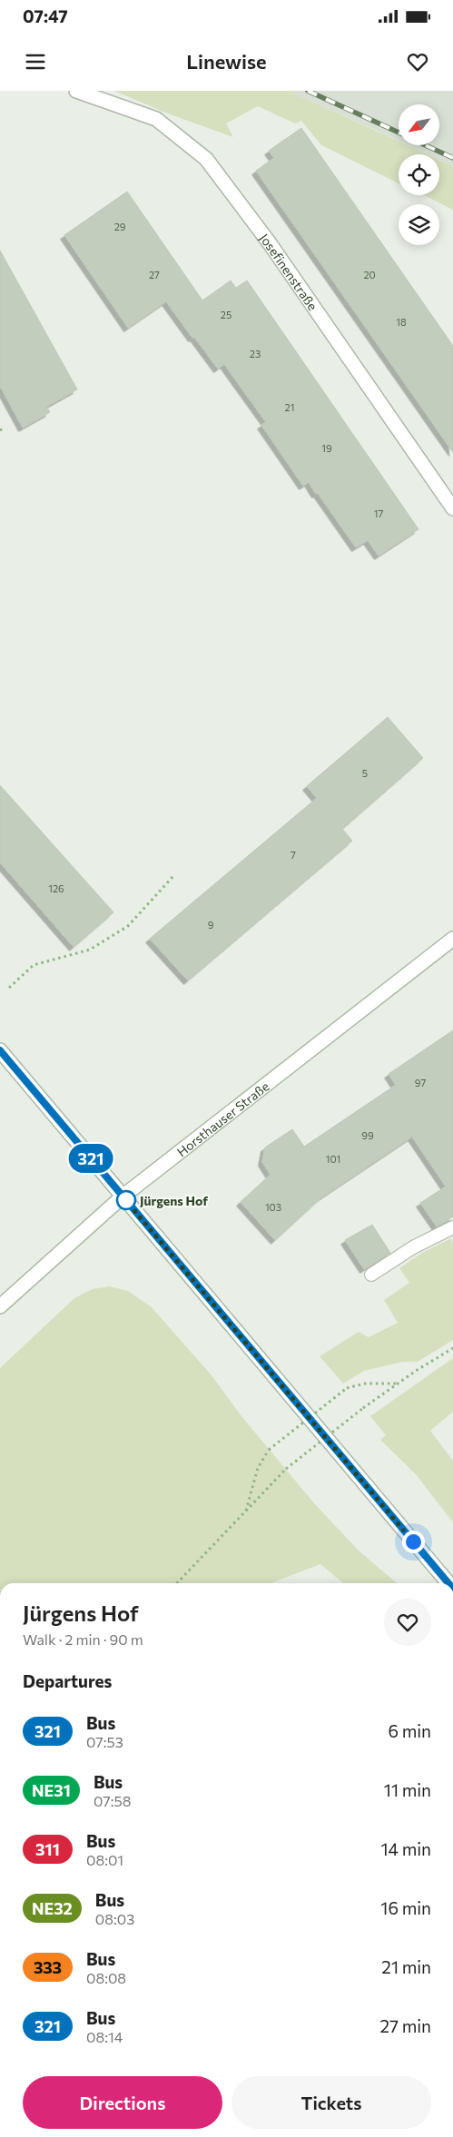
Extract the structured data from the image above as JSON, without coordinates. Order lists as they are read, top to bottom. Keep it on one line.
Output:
{"streets":{"street":["Josefinenstraße","Horsthauser Straße"]},"places":["Jürgens Hof"],"lines":["bus line 321"],"house_numbers":["29","27","20","25","18","23","21","19","17","5","7","126","9","97","99","101","103"],"north":"bottom left","page":{"status":"07:47","header":"Linewise","on_map":"321","heading":[["Jürgens Hof","Walk · 2 min · 90 m"],"Departures"],"list":[{"mark":"321","name":"Bus","note":"07:53","value":"6 min"},{"mark":"NE31","name":"Bus","note":"07:58","value":"11 min"},{"mark":"311","name":"Bus","note":"08:01","value":"14 min"},{"mark":"NE32","name":"Bus","note":"08:03","value":"16 min"},{"mark":"333","name":"Bus","note":"08:08","value":"21 min"},{"mark":"321","name":"Bus","note":"08:14","value":"27 min"}],"buttons":["Directions","Tickets"]}}
